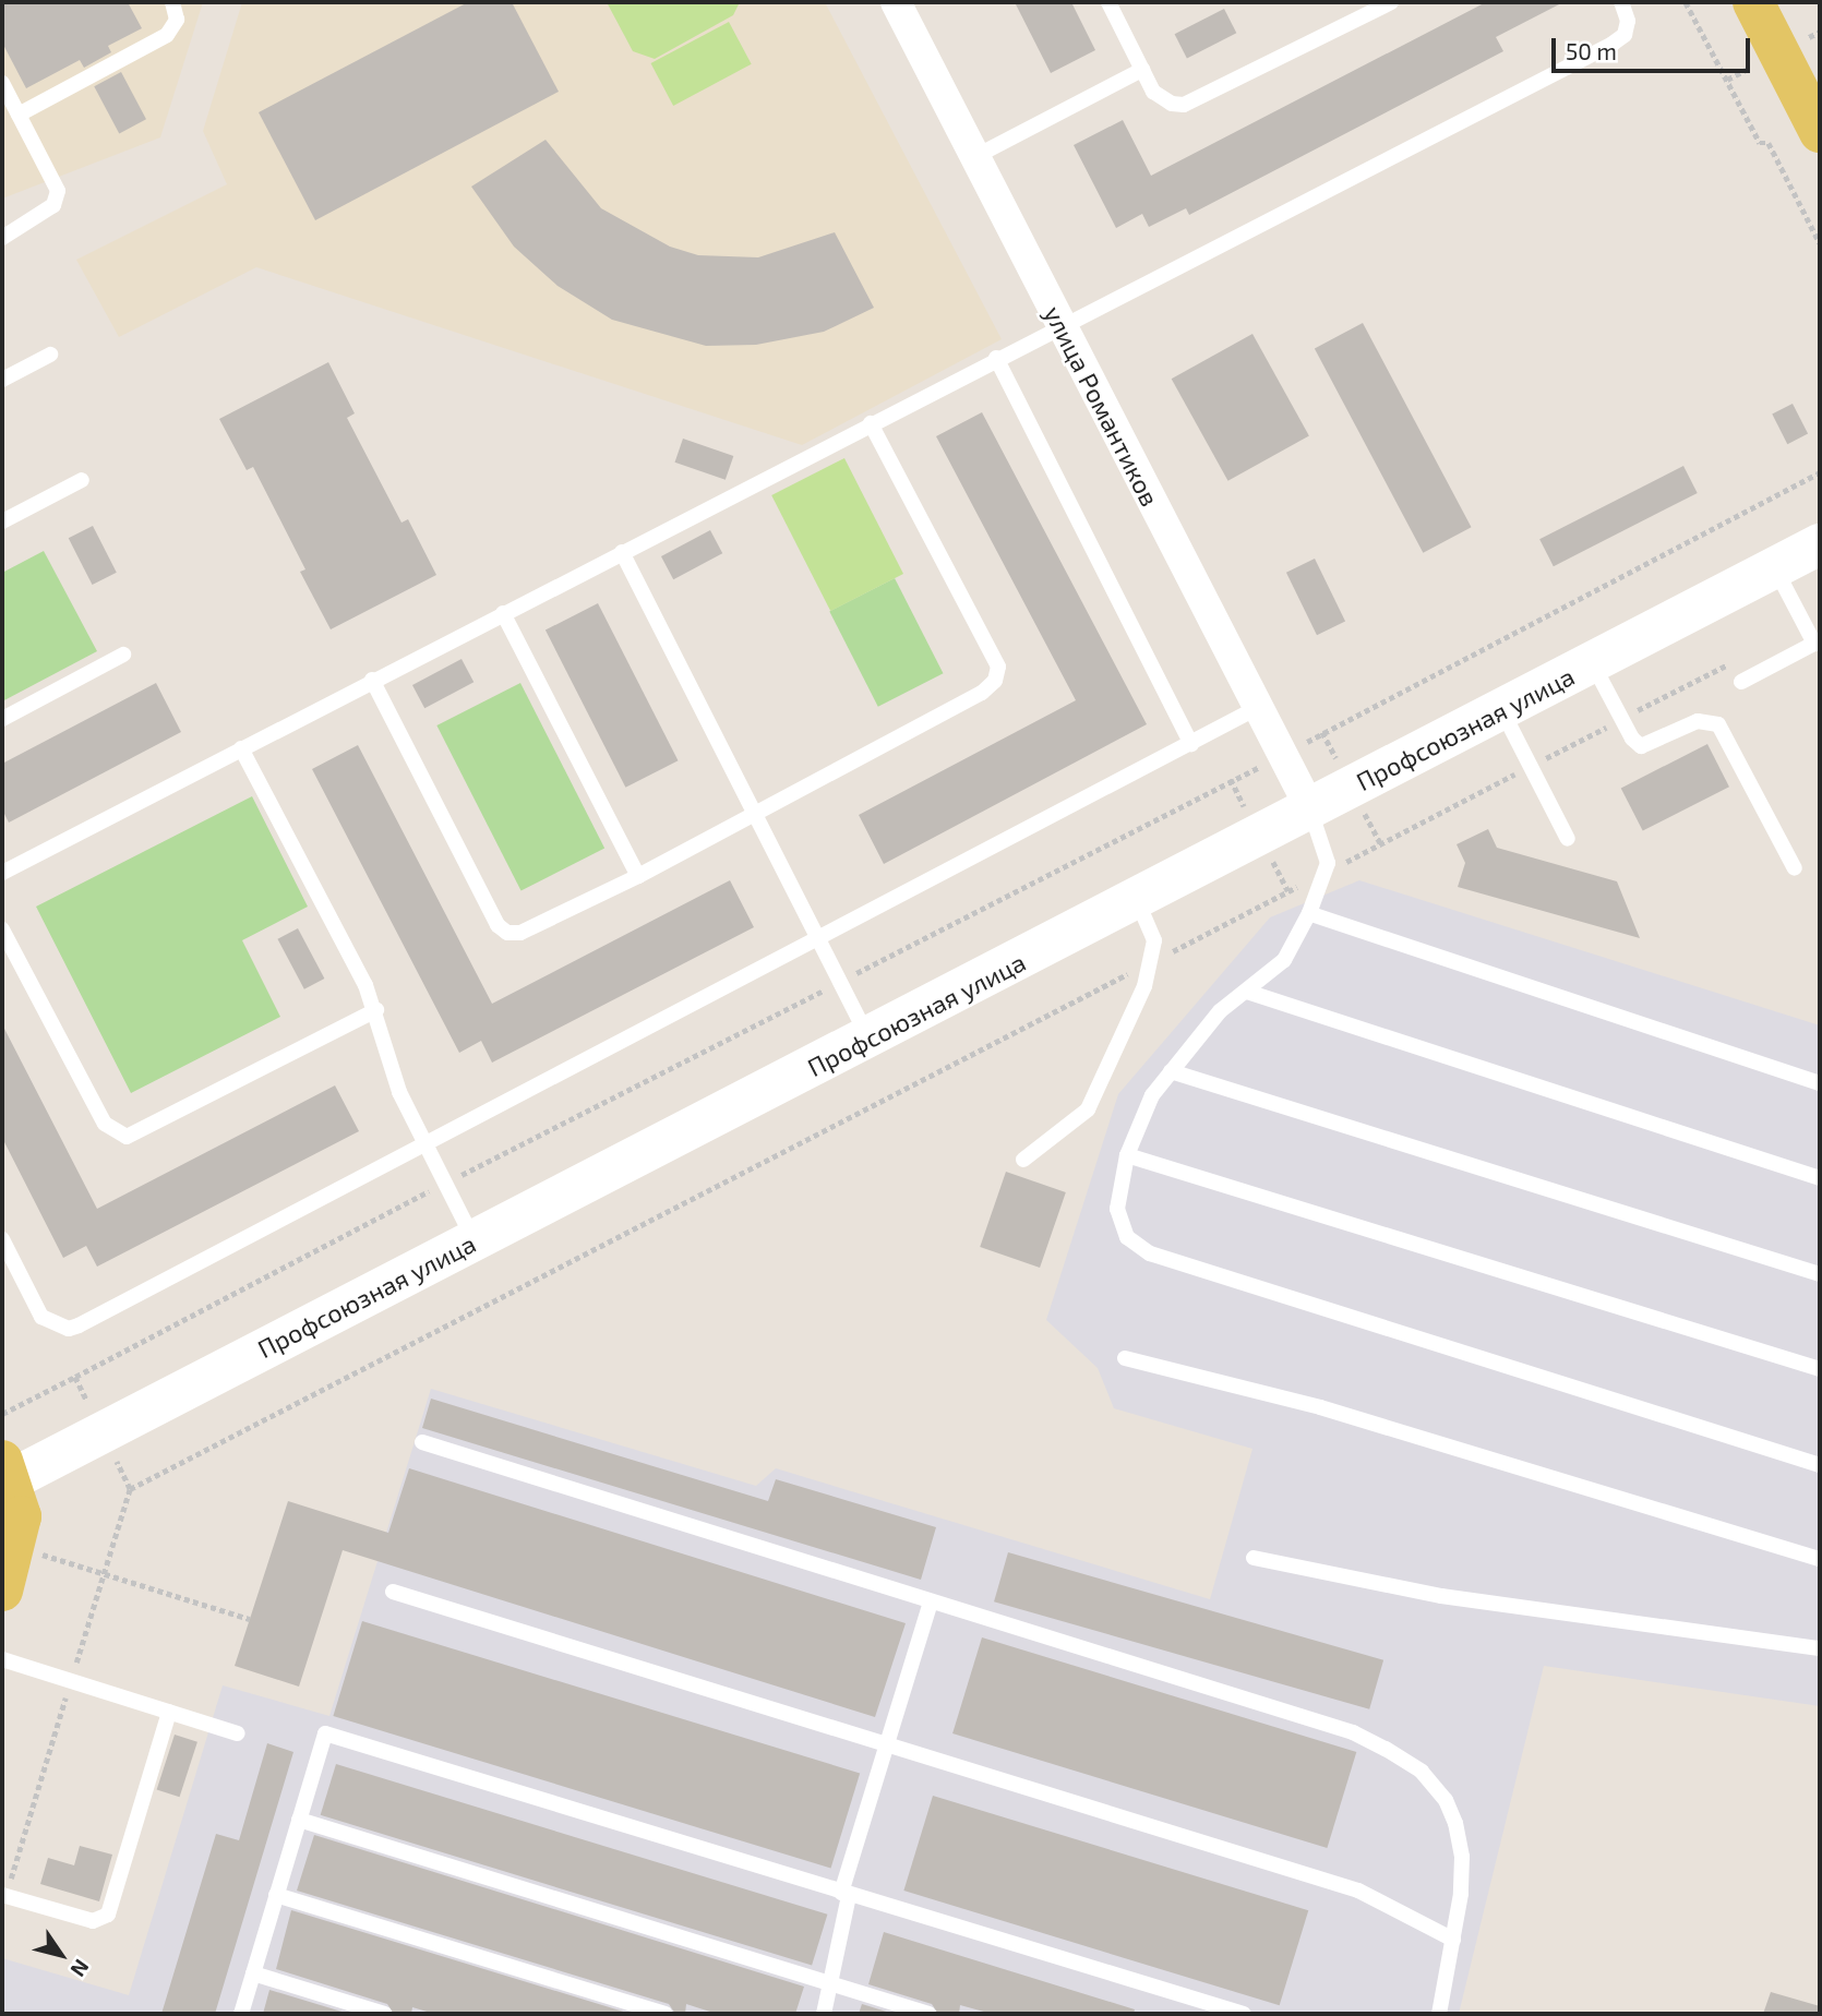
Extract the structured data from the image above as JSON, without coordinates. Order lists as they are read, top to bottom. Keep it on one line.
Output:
{"streets":{"main road":["Профсоюзная улица"],"street":["улица Романтиков"]},"crossings":[["улица Романтиков","Профсоюзная улица"]],"scale_bar":"50 m","north":"bottom right"}
